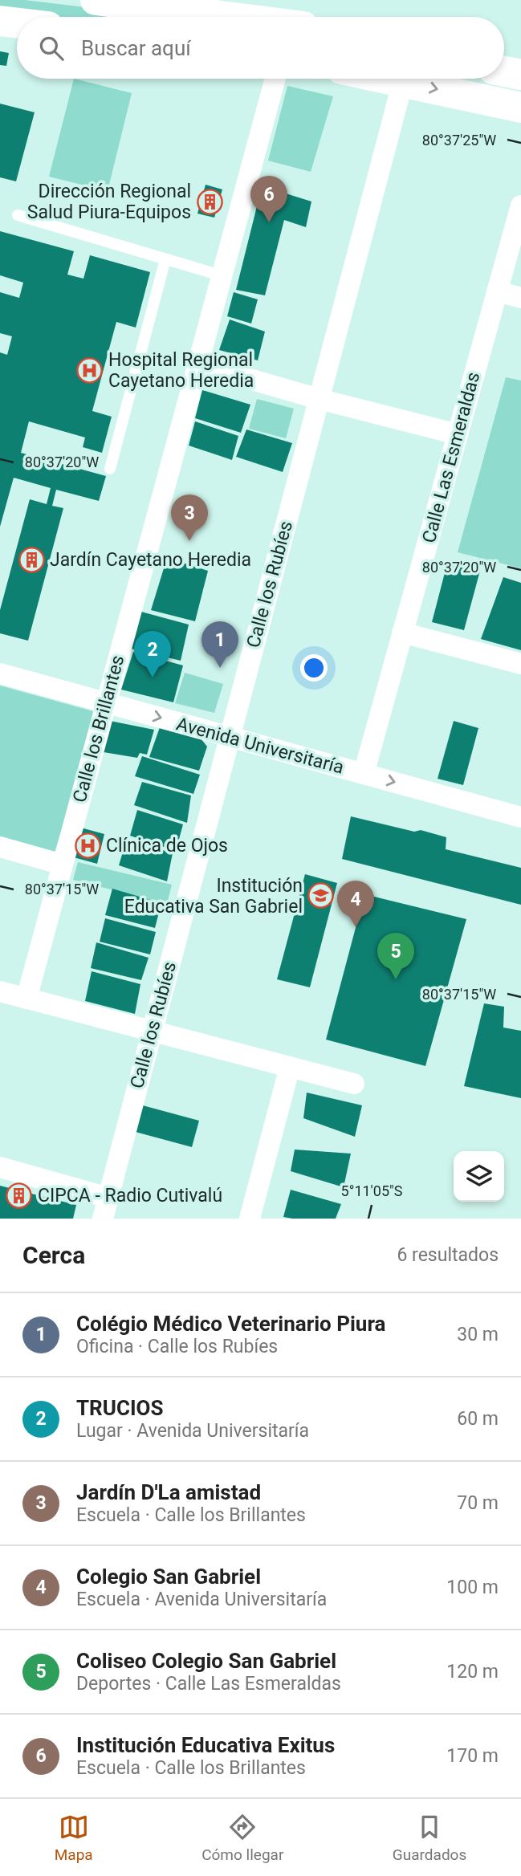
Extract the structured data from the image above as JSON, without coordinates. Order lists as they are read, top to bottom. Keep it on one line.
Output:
{"streets":{"street":["Calle Las Esmeraldas","Calle los Rubíes","Calle los Brillantes","Avenida Universitaría"]},"crossings":[["Calle Las Esmeraldas","Avenida Universitaría"],["Calle los Rubíes","Avenida Universitaría"],["Calle los Brillantes","Avenida Universitaría"]],"places":{"building":["Dirección Regional Salud Piura-Equipos","Jardín Cayetano Heredia","CIPCA - Radio Cutivalú"],"hospital":["Hospital Regional Cayetano Heredia","Clínica de Ojos"],"school or university":["Institución Educativa San Gabriel"]},"page":{"search":"Buscar aquí","pins":["6","3","1","2","4","5"],"heading":["Cerca","6 resultados"],"list":[{"mark":"1","name":"Colégio Médico Veterinario Piura","note":"Oficina · Calle los Rubíes","value":"30 m"},{"mark":"2","name":"TRUCIOS","note":"Lugar · Avenida Universitaría","value":"60 m"},{"mark":"3","name":"Jardín D'La amistad","note":"Escuela · Calle los Brillantes","value":"70 m"},{"mark":"4","name":"Colegio San Gabriel","note":"Escuela · Avenida Universitaría","value":"100 m"},{"mark":"5","name":"Coliseo Colegio San Gabriel","note":"Deportes · Calle Las Esmeraldas","value":"120 m"},{"mark":"6","name":"Institución Educativa Exitus","note":"Escuela · Calle los Brillantes","value":"170 m"}],"nav":["Mapa","Cómo llegar","Guardados"]},"coordinates":["80°37'25\"W","80°37'20\"W","80°37'15\"W","5°11'05\"S"]}
